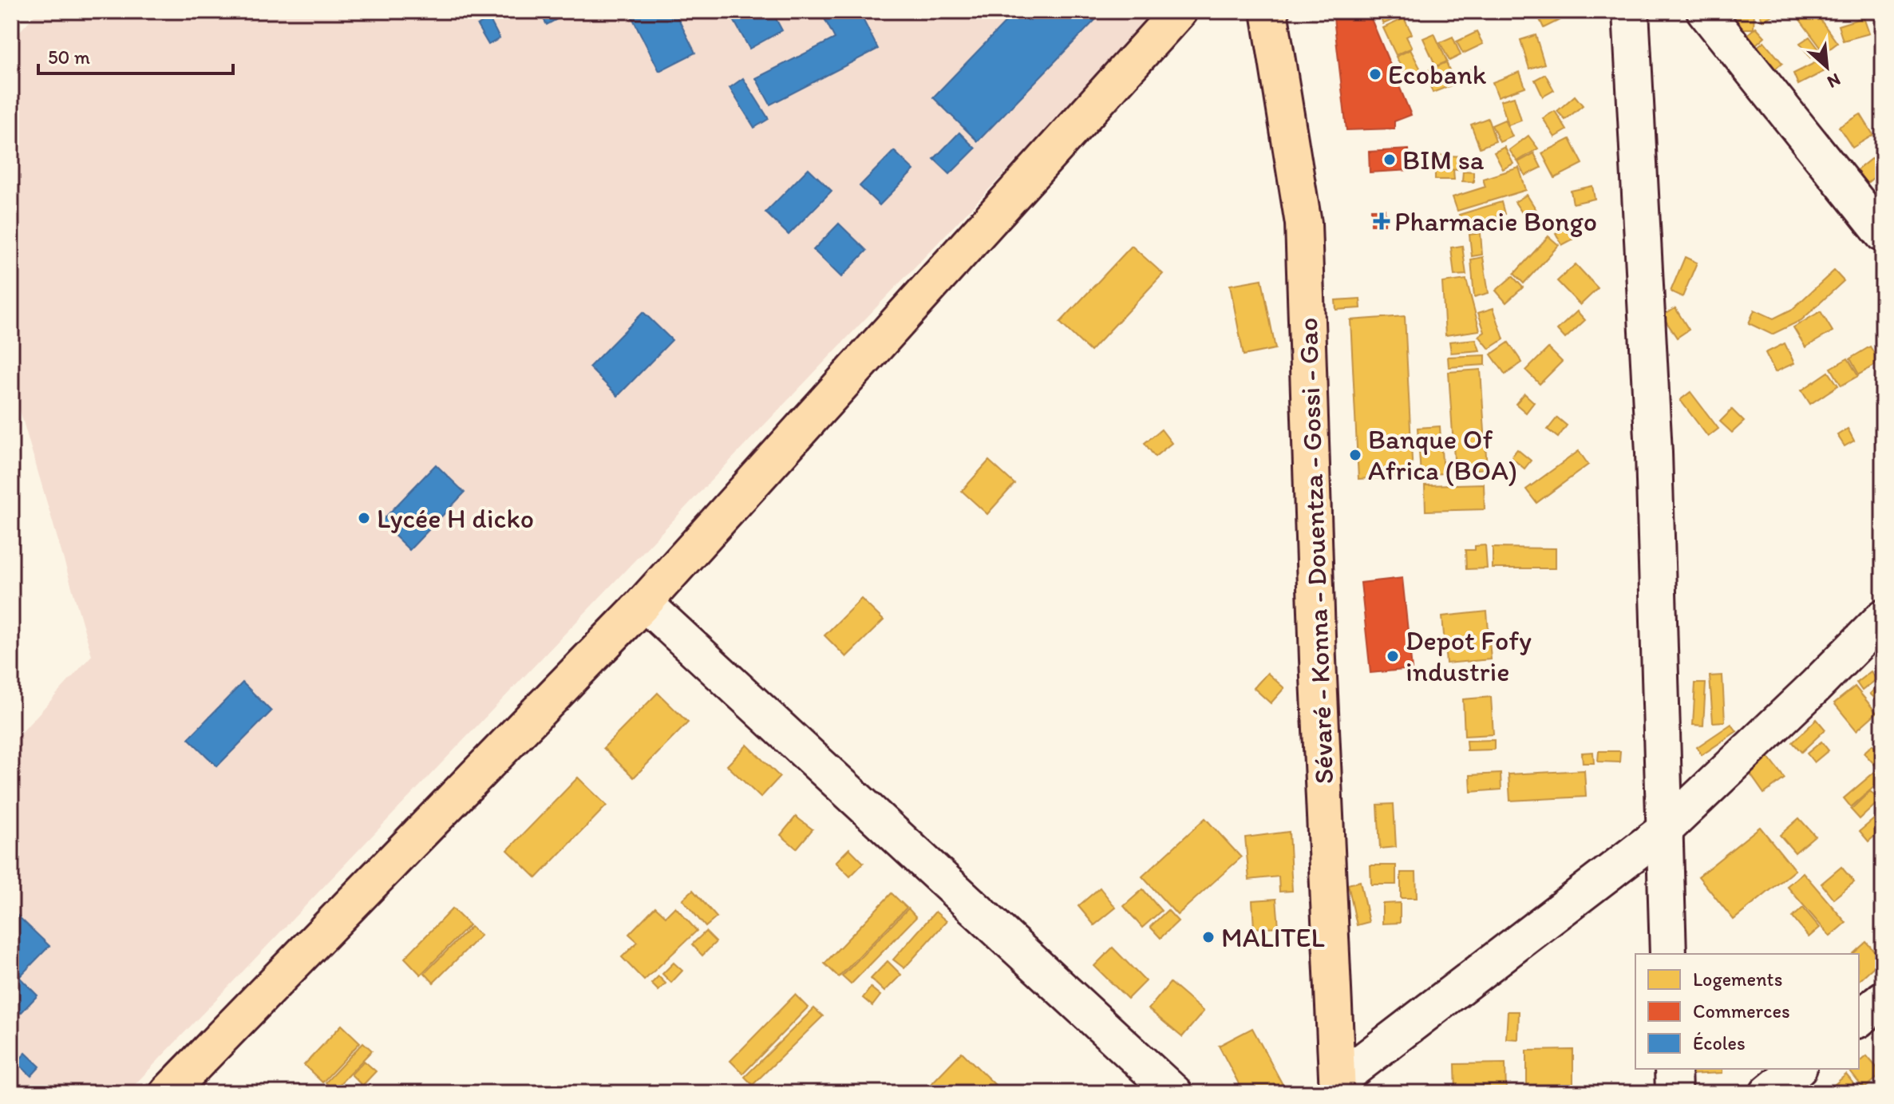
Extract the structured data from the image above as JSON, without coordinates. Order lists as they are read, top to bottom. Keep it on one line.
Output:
{"streets":{"main road":["Sévaré - Konna - Douentza - Gossi - Gao"]},"places":{"other":["Ecobank","BIM sa","Banque Of Africa (BOA)","Lycée H dicko","Depot Fofy industrie","MALITEL"],"health":["Pharmacie Bongo"]},"legend":["Logements","Commerces","Écoles"],"scale_bar":"50 m","north":"bottom right"}
